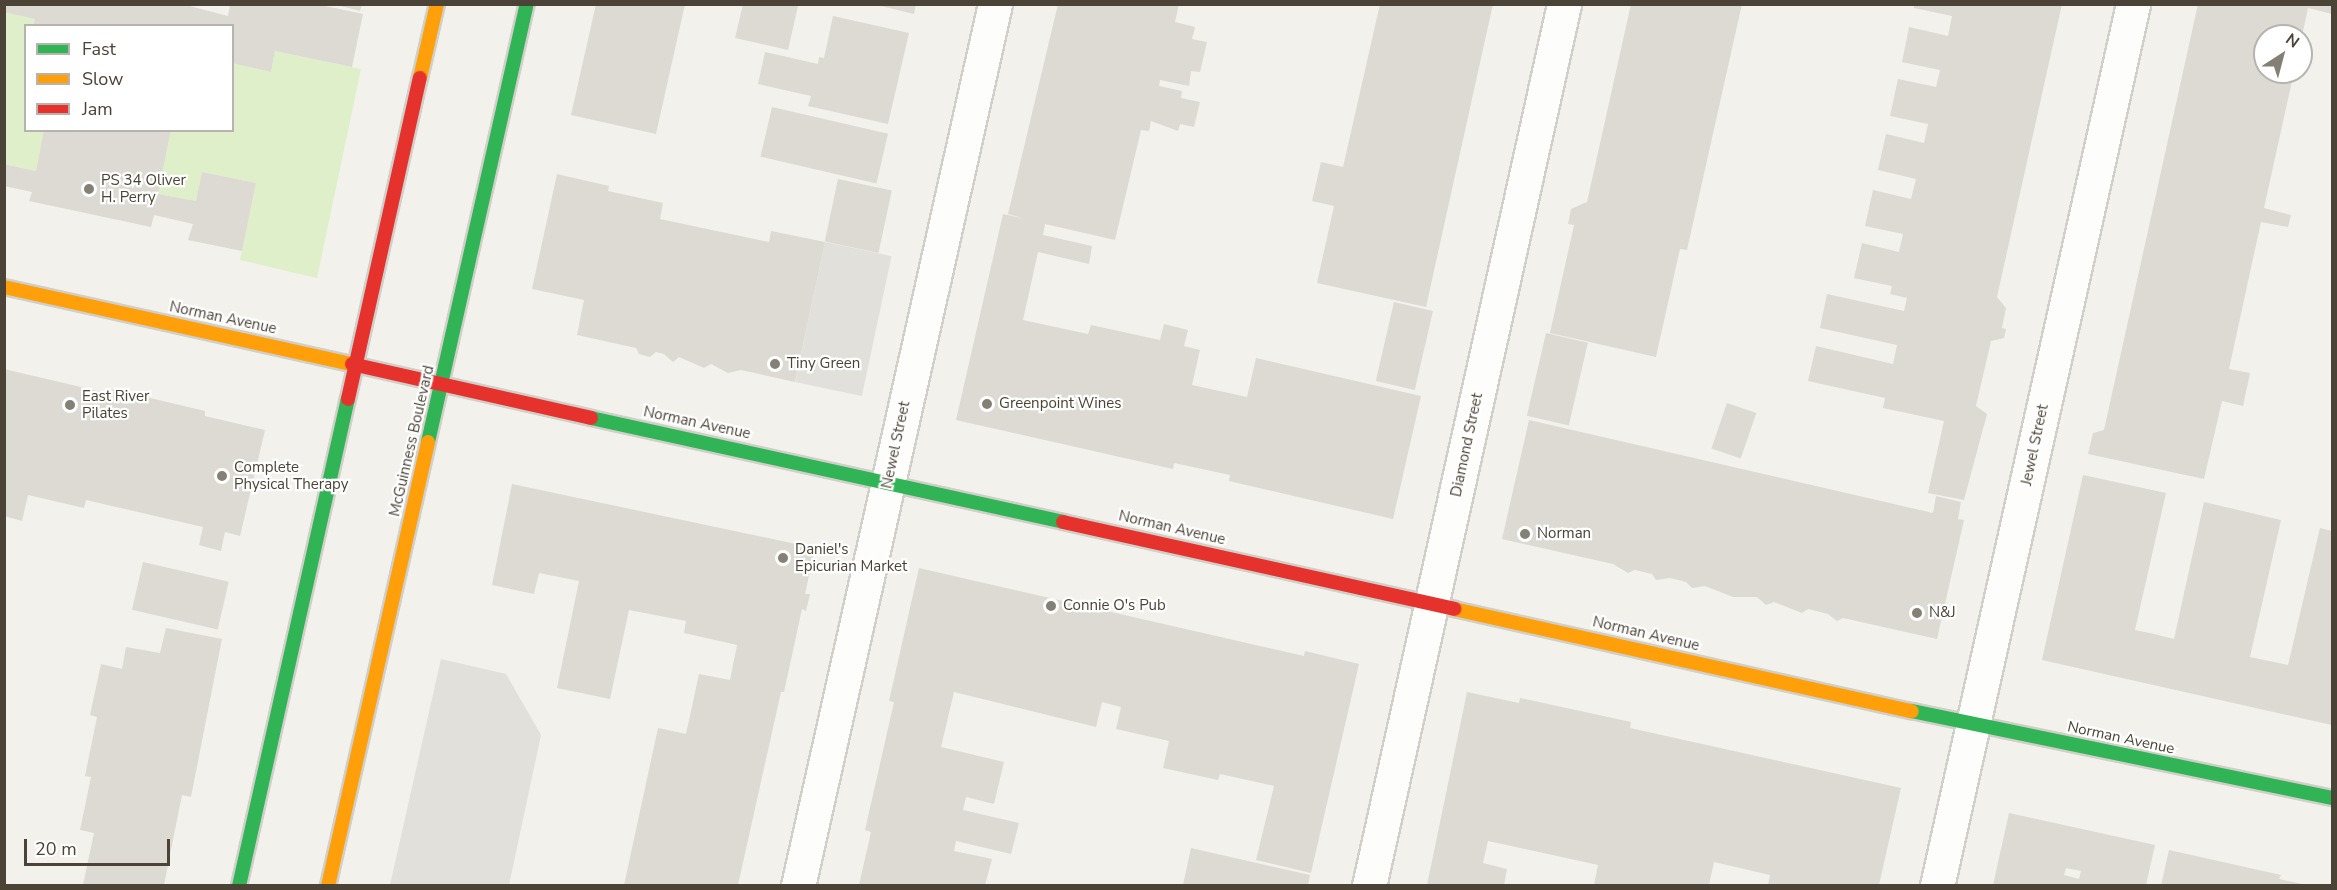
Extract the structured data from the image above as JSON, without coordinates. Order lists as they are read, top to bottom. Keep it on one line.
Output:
{"streets":{"street":["Norman Avenue","McGuinness Boulevard","Newel Street","Diamond Street","Jewel Street"]},"crossings":[["Norman Avenue","McGuinness Boulevard"],["Norman Avenue","Newel Street"],["Norman Avenue","Diamond Street"],["Norman Avenue","Jewel Street"]],"places":["PS 34 Oliver H. Perry","Tiny Green","Greenpoint Wines","East River Pilates","Complete Physical Therapy","Norman","Daniel's Epicurian Market","Connie O's Pub","N&J"],"legend":["Fast","Slow","Jam"],"scale_bar":"20 m","north":"top right"}
